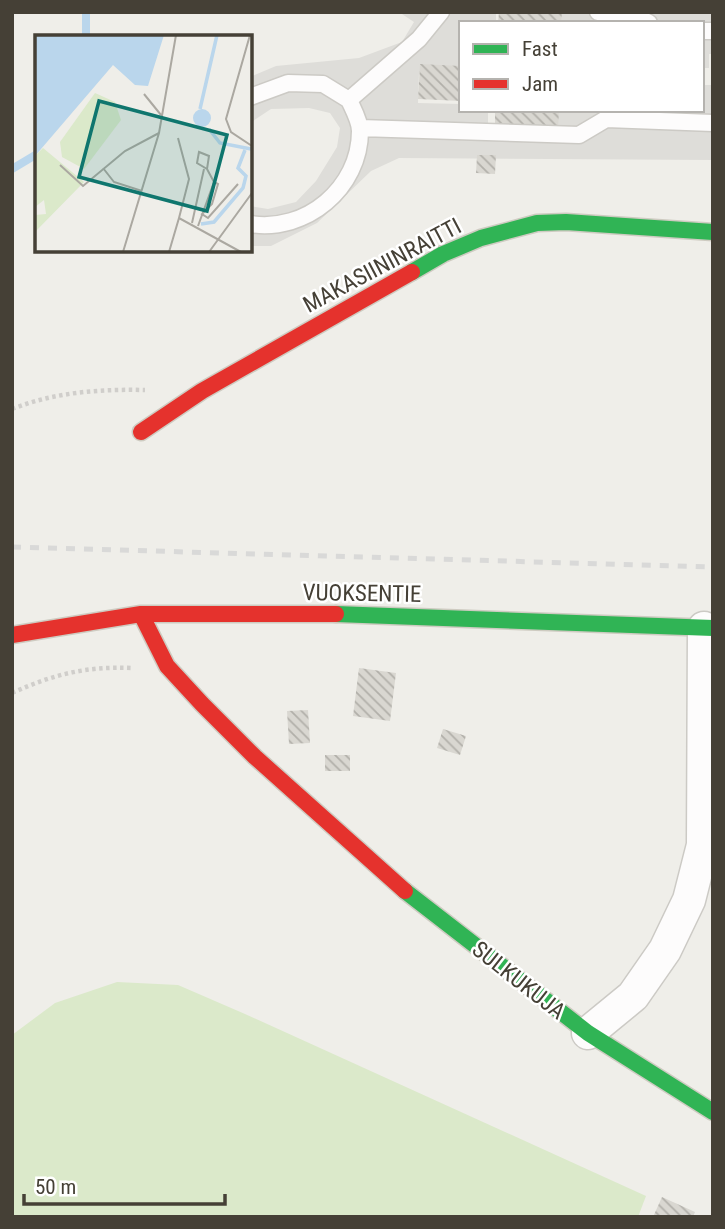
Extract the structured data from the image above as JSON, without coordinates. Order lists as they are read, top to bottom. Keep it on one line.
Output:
{"streets":{"street":["MAKASIININRAITTI","VUOKSENTIE","SULKUKUJA"]},"crossings":[["VUOKSENTIE","SULKUKUJA"]],"legend":["Fast","Jam"],"scale_bar":"50 m"}
